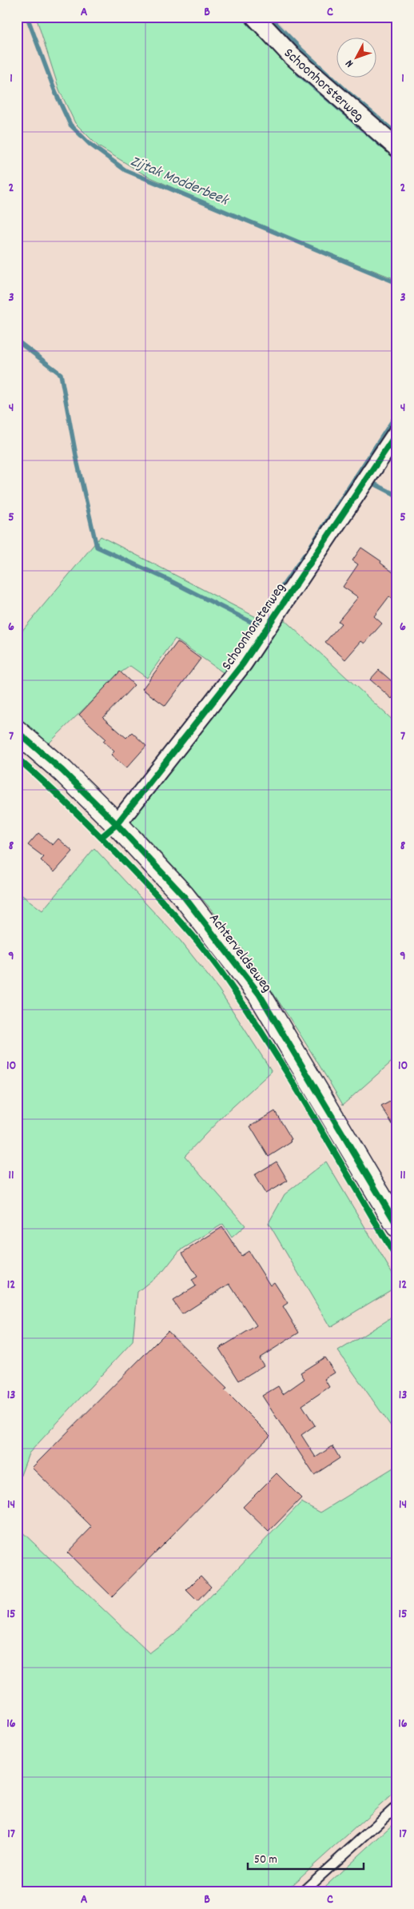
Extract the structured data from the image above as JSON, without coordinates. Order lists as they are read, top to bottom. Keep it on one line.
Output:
{"streets":{"street":["Schoonhorsterweg","Achterveldseweg"]},"crossings":[["Schoonhorsterweg","Achterveldseweg"]],"water":["Zijtak Modderbeek"],"scale_bar":"50 m","north":"bottom left","grid":{"columns":["A","B","C"],"rows":["1","2","3","4","5","6","7","8","9","10","11","12","13","14","15","16","17"]}}
